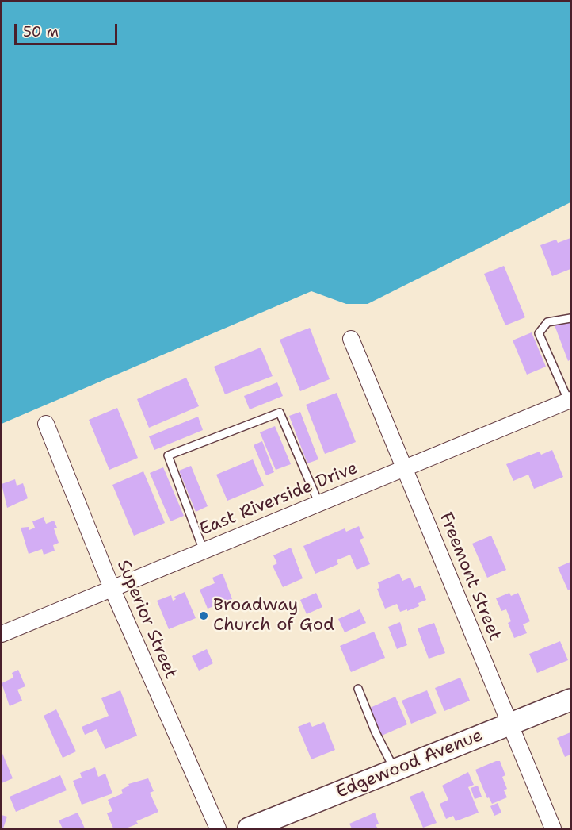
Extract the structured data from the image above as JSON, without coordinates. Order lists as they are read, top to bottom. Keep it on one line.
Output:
{"streets":{"street":["East Riverside Drive","Freemont Street","Superior Street","Edgewood Avenue"]},"crossings":[["East Riverside Drive","Freemont Street"],["East Riverside Drive","Superior Street"],["Freemont Street","Edgewood Avenue"]],"places":["Broadway Church of God"],"scale_bar":"50 m"}
